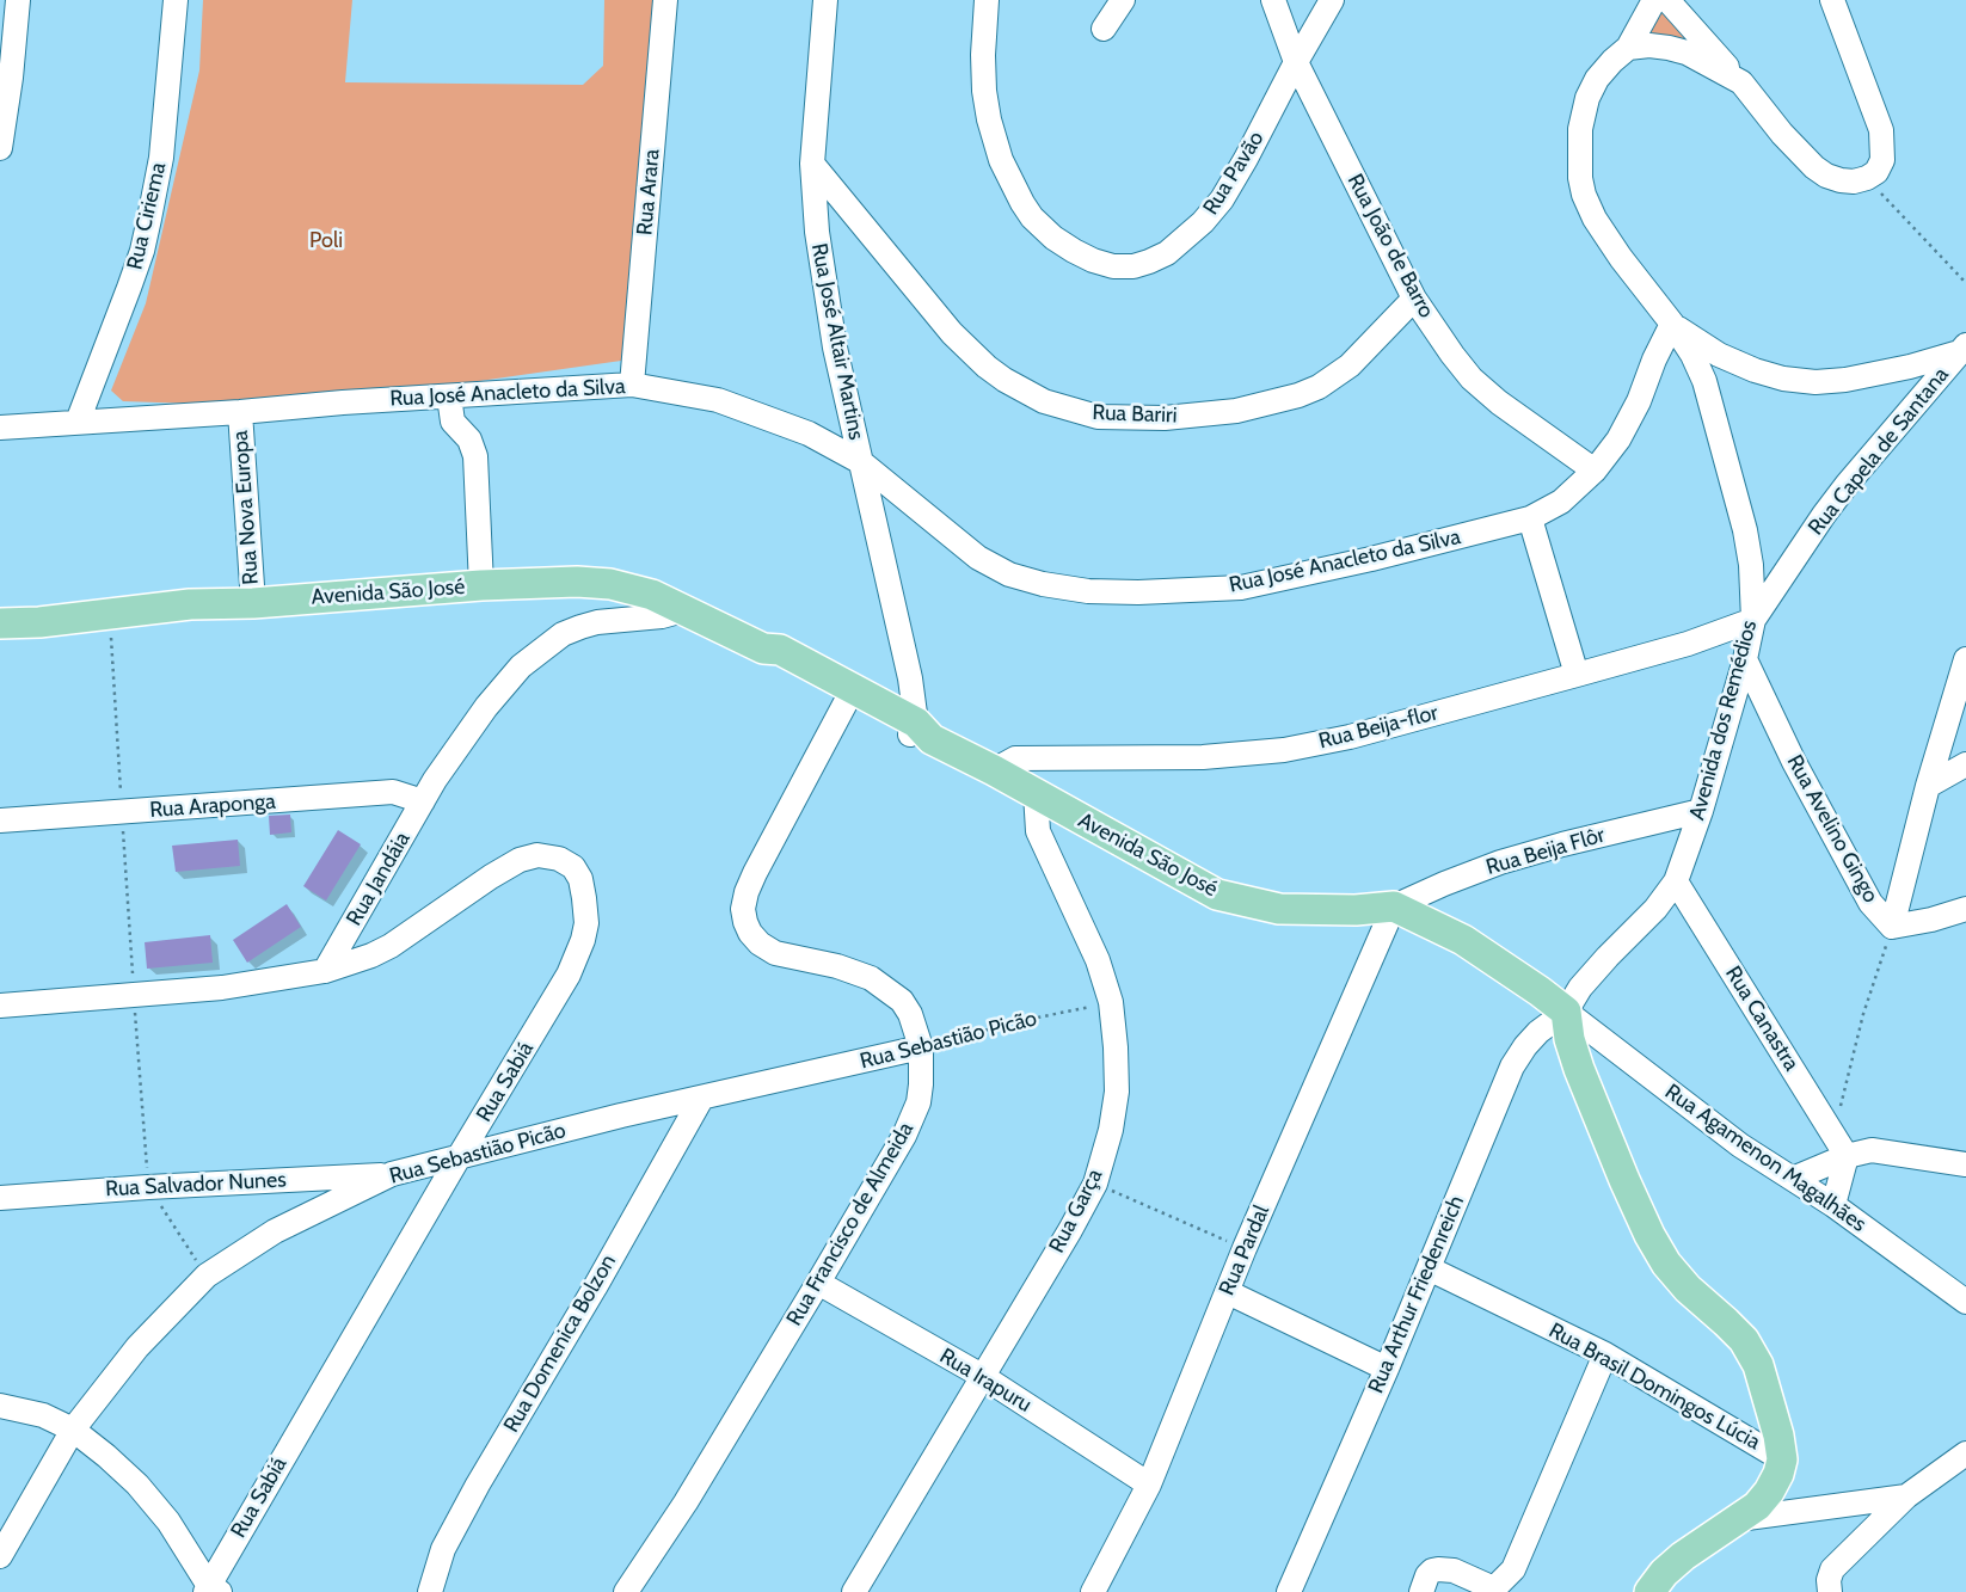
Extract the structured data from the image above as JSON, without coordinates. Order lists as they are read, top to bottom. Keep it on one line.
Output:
{"streets":{"main road":["Avenida São José"],"street":["Rua Pavão","Rua Arara","Rua Ciriema","Rua João de Barro","Rua José Altair Martins","Rua José Anacleto da Silva","Rua Bariri","Rua Capela de Santana","Rua Nova Europa","Avenida dos Remédios","Rua Beija-flor","Rua Araponga","Rua Avelino Gingo","Rua Beija Flôr","Rua Jandáia","Rua Canastra","Rua Sebastião Picão","Rua Sabiá","Rua Agamenon Magalhães","Rua Salvador Nunes","Rua Garça","Rua Francisco de Almeida","Rua Pardal","Rua Arthur Friedenreich","Rua Domenica Bolzon","Rua Irapuru","Rua Brasil Domingos Lúcia"]},"crossings":[["Rua Pavão","Rua João de Barro"],["Rua Arara","Rua José Anacleto da Silva"],["Rua Ciriema","Rua José Anacleto da Silva"],["Rua João de Barro","Rua José Anacleto da Silva"],["Rua João de Barro","Rua Bariri"],["Rua José Altair Martins","Rua José Anacleto da Silva"],["Rua José Altair Martins","Rua Bariri"],["Rua José Altair Martins","Avenida São José"],["Rua José Anacleto da Silva","Rua Nova Europa"],["Rua José Anacleto da Silva","Avenida dos Remédios"],["Rua Capela de Santana","Avenida dos Remédios"],["Rua Capela de Santana","Rua Beija-flor"],["Rua Nova Europa","Avenida São José"],["Avenida São José","Avenida dos Remédios"],["Avenida São José","Rua Beija-flor"],["Avenida São José","Rua Beija Flôr"],["Avenida São José","Rua Jandáia"],["Avenida São José","Rua Agamenon Magalhães"],["Avenida São José","Rua Garça"],["Avenida São José","Rua Francisco de Almeida"],["Avenida São José","Rua Pardal"],["Avenida São José","Rua Arthur Friedenreich"],["Avenida dos Remédios","Rua Beija-flor"],["Avenida dos Remédios","Rua Avelino Gingo"],["Avenida dos Remédios","Rua Beija Flôr"],["Avenida dos Remédios","Rua Canastra"],["Avenida dos Remédios","Rua Agamenon Magalhães"],["Avenida dos Remédios","Rua Arthur Friedenreich"],["Rua Araponga","Rua Jandáia"],["Rua Beija Flôr","Rua Pardal"],["Rua Jandáia","Rua Sabiá"],["Rua Sebastião Picão","Rua Sabiá"],["Rua Sebastião Picão","Rua Salvador Nunes"],["Rua Sebastião Picão","Rua Garça"],["Rua Sebastião Picão","Rua Francisco de Almeida"],["Rua Sebastião Picão","Rua Domenica Bolzon"],["Rua Agamenon Magalhães","Rua Arthur Friedenreich"],["Rua Garça","Rua Irapuru"],["Rua Francisco de Almeida","Rua Irapuru"],["Rua Pardal","Rua Irapuru"],["Rua Arthur Friedenreich","Rua Brasil Domingos Lúcia"]],"parks":["Poli"]}
